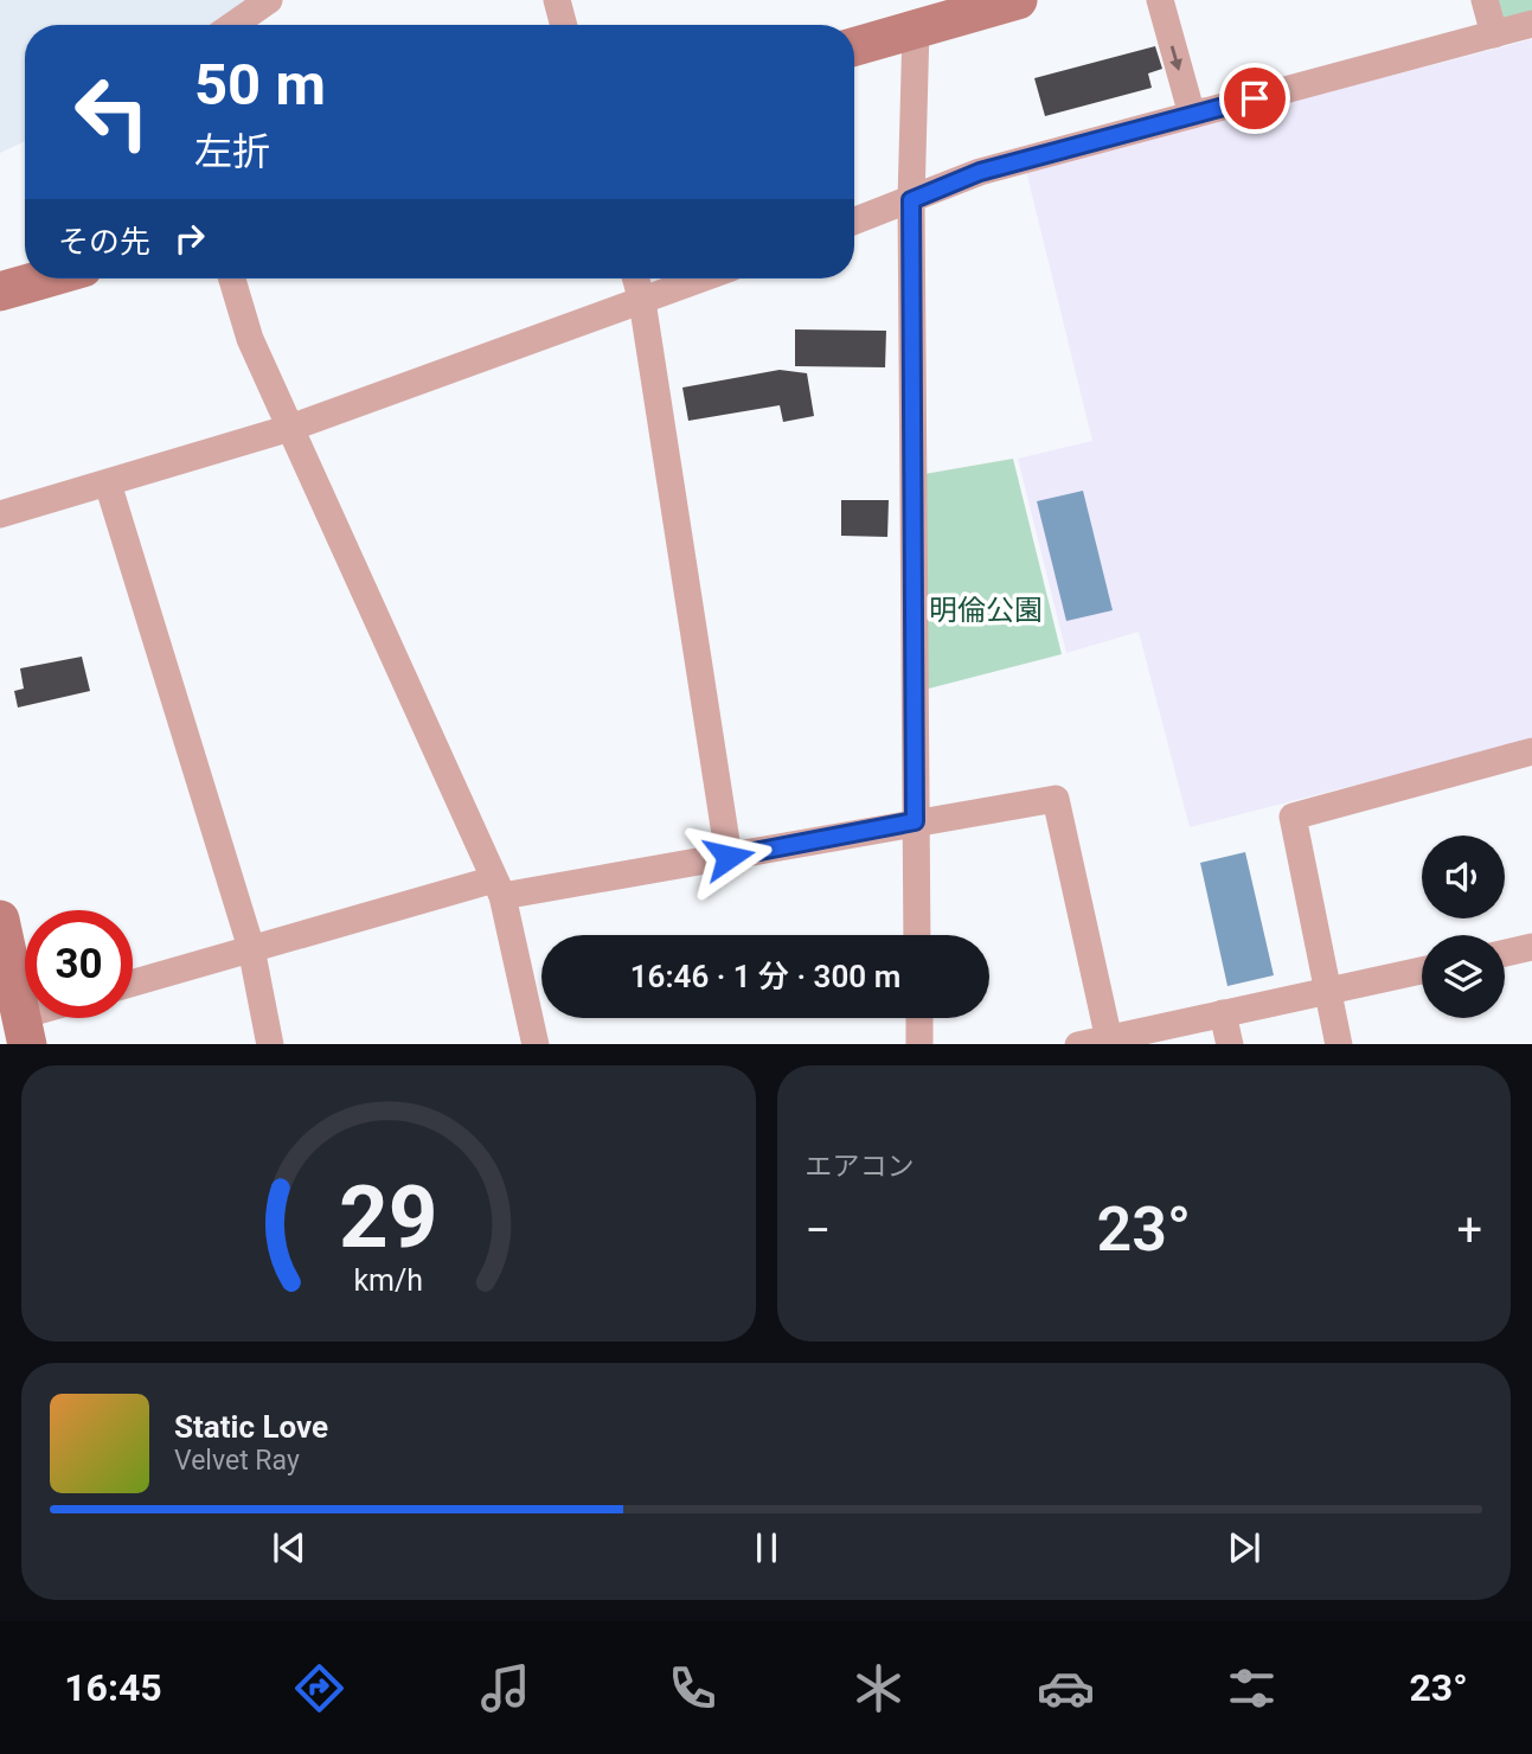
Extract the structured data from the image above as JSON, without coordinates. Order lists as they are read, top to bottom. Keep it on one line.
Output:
{"parks":["明倫公園"],"page":{"turn":["50 m","左折"],"then":"その先","limit":"30","trip":"16:46 · 1 分 · 300 m","tile":"エアコン","heat":["−","23°","+"],"song":["Static Love","Velvet Ray"],"tabs":["16:45","23°"],"gauge":["29","km/h"]}}
